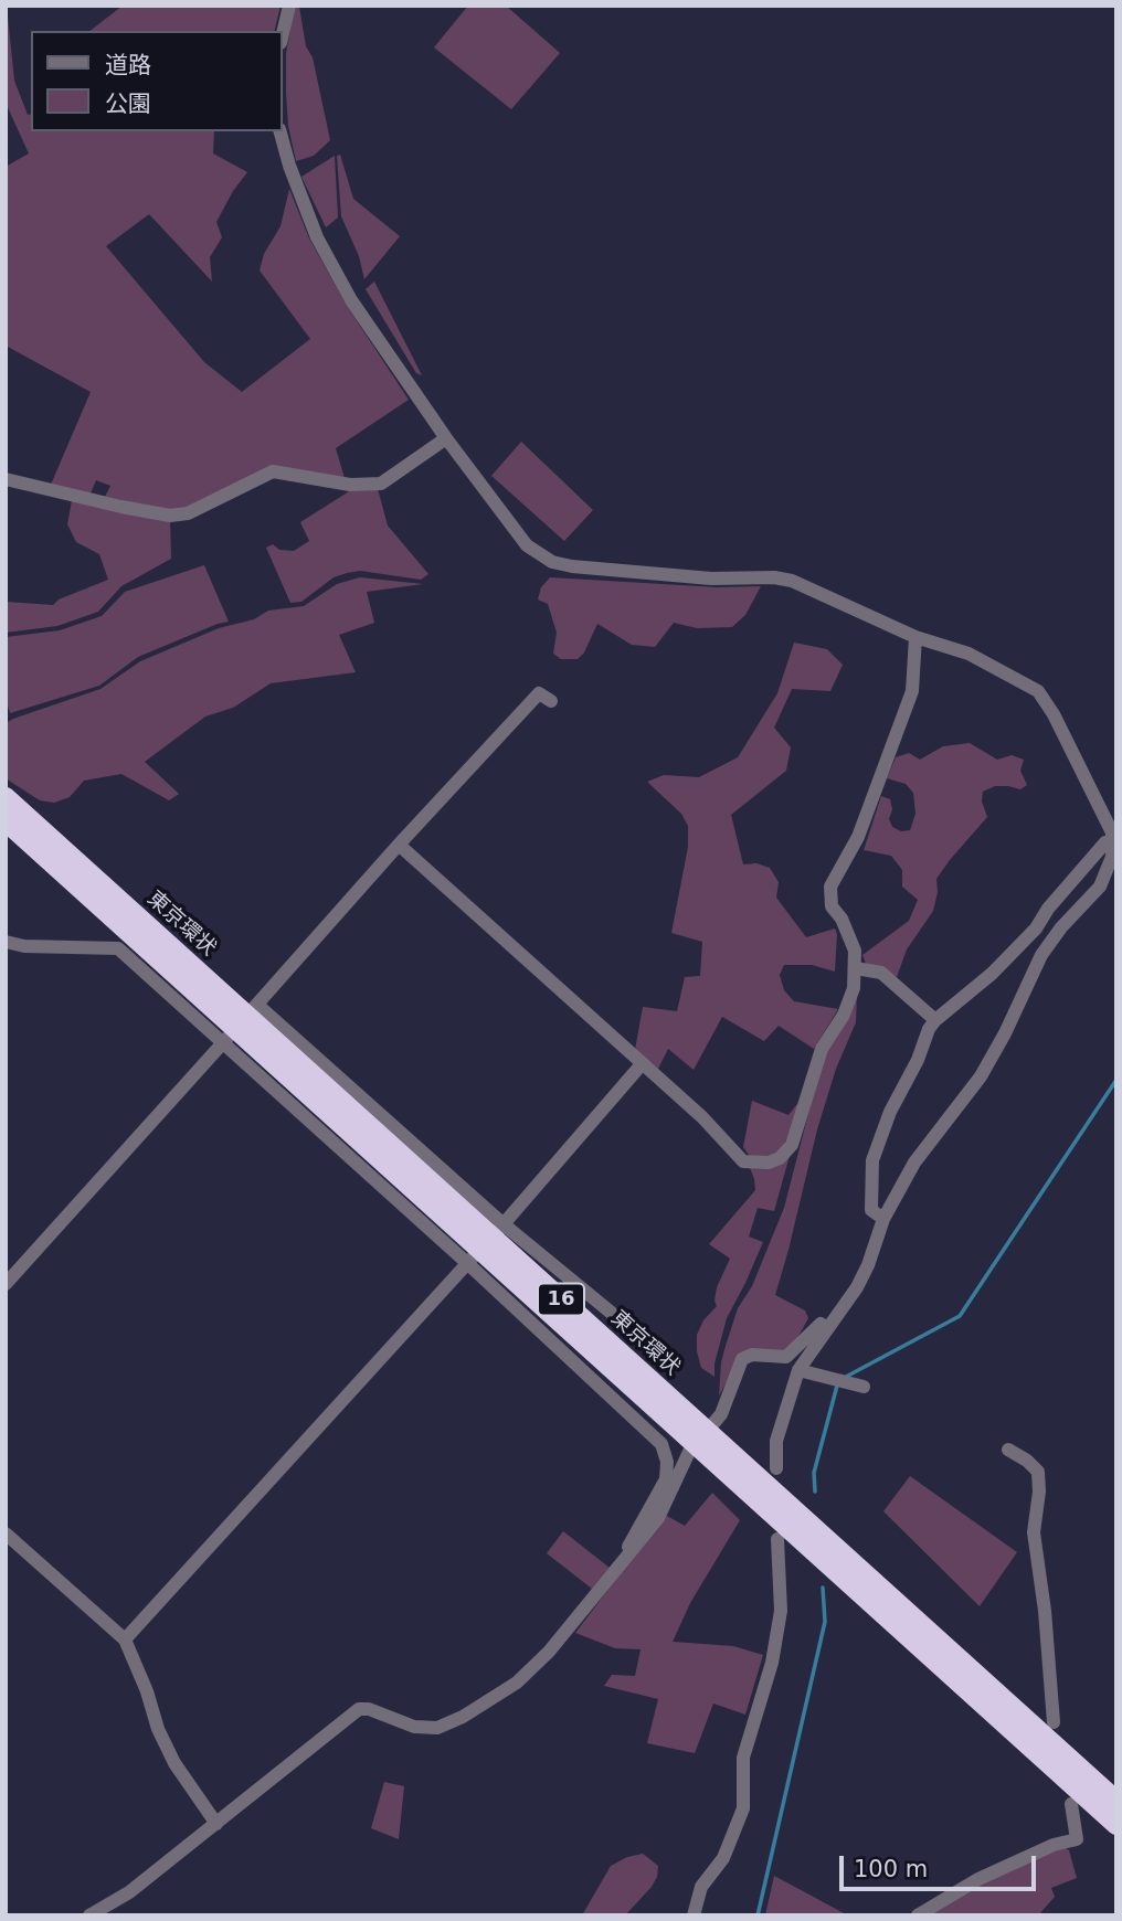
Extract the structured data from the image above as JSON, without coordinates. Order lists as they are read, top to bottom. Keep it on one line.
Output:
{"streets":{"highway":["東京環状","16"]},"legend":["道路","公園"],"scale_bar":"100 m"}
